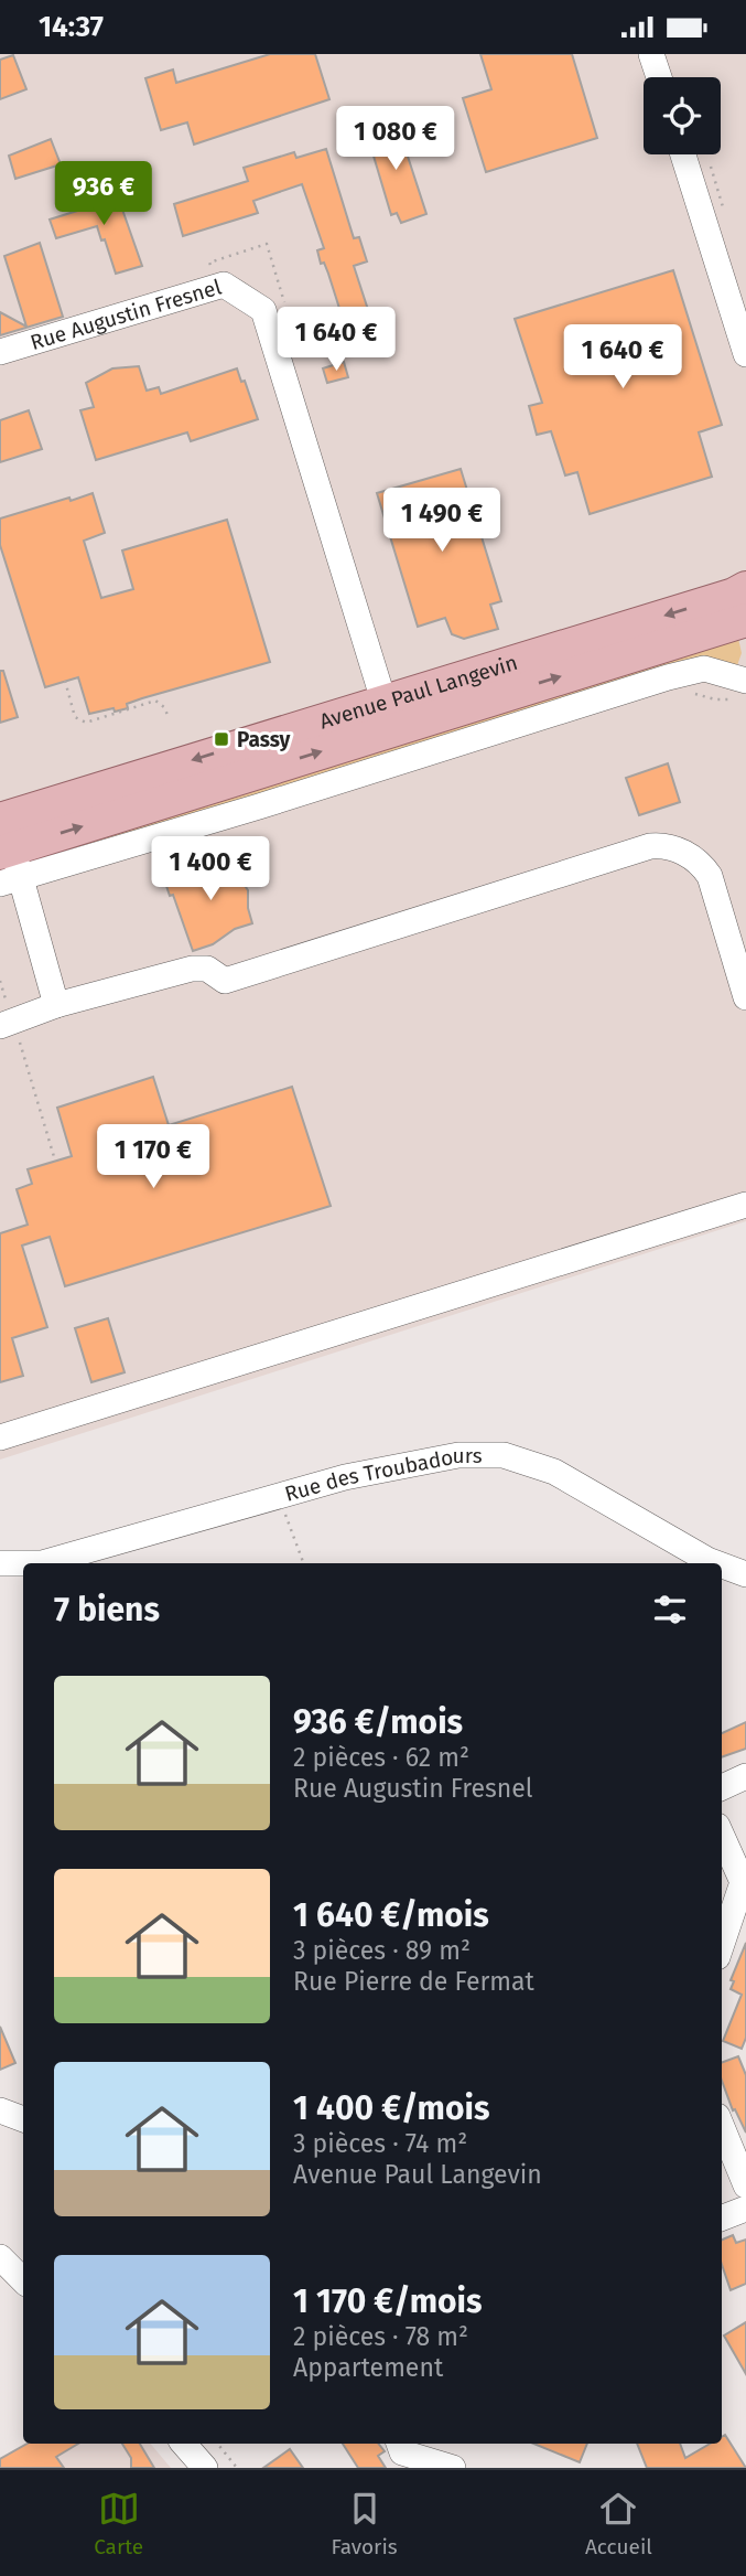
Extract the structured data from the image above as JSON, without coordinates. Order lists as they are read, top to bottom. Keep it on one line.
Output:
{"streets":{"main road":["Avenue Paul Langevin"],"street":["Rue Augustin Fresnel","Rue des Troubadours"]},"crossings":[["Rue Augustin Fresnel","Avenue Paul Langevin"]],"places":{"transit":["Passy"]},"page":{"status":"14:37","price":["1 080 €","936 €","1 640 €","1 640 €","1 490 €","1 400 €","1 170 €"],"heading":"7 biens","list":[{"name":"936 €/mois","note":"2 pièces · 62 m² · Rue Augustin Fresnel"},{"name":"1 640 €/mois","note":"3 pièces · 89 m² · Rue Pierre de Fermat"},{"name":"1 400 €/mois","note":"3 pièces · 74 m² · Avenue Paul Langevin"},{"name":"1 170 €/mois","note":"2 pièces · 78 m² · Appartement"}],"tabs":["Carte","Favoris","Accueil"]}}
